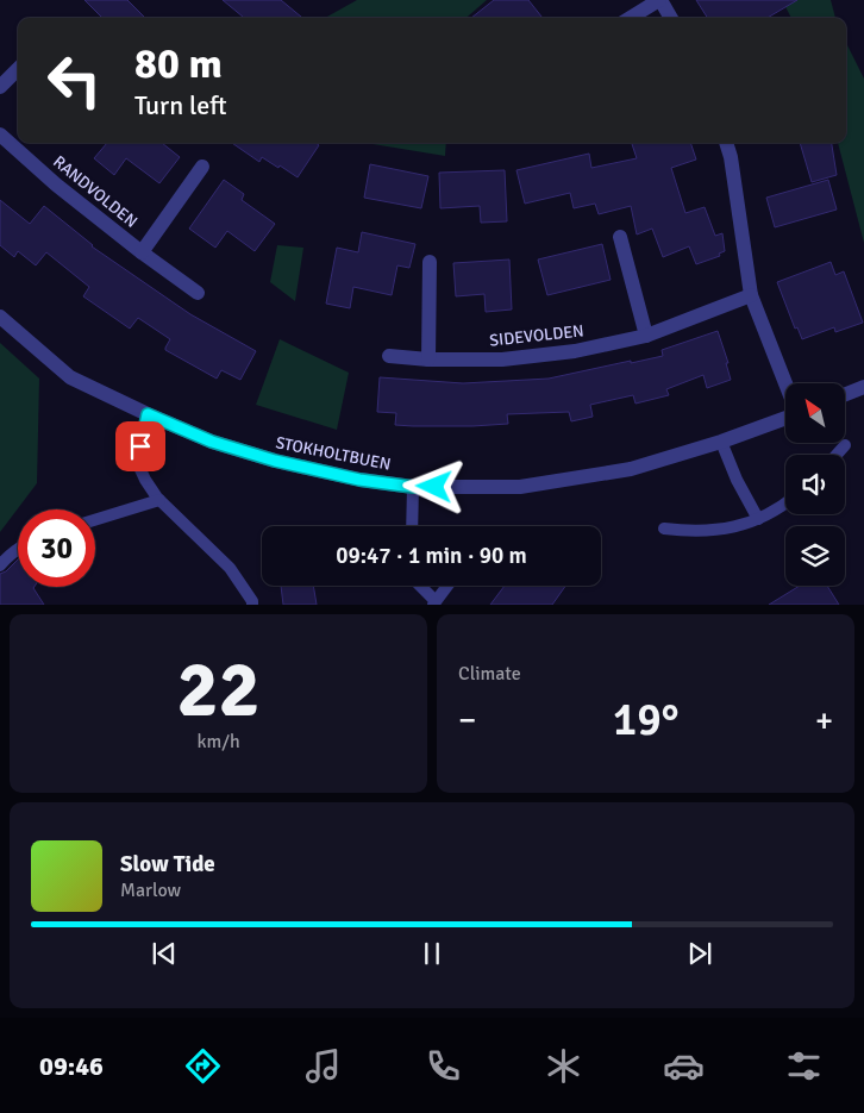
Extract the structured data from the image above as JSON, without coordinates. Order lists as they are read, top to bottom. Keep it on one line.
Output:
{"streets":{"street":["RANDVOLDEN","SIDEVOLDEN","STOKHOLTBUEN"]},"north":"top left","page":{"turn":["80 m","Turn left"],"limit":"30","trip":"09:47 · 1 min · 90 m","tile":[["22","km/h"],"Climate"],"heat":["−","19°","+"],"song":["Slow Tide","Marlow"],"tabs":"09:46"}}
